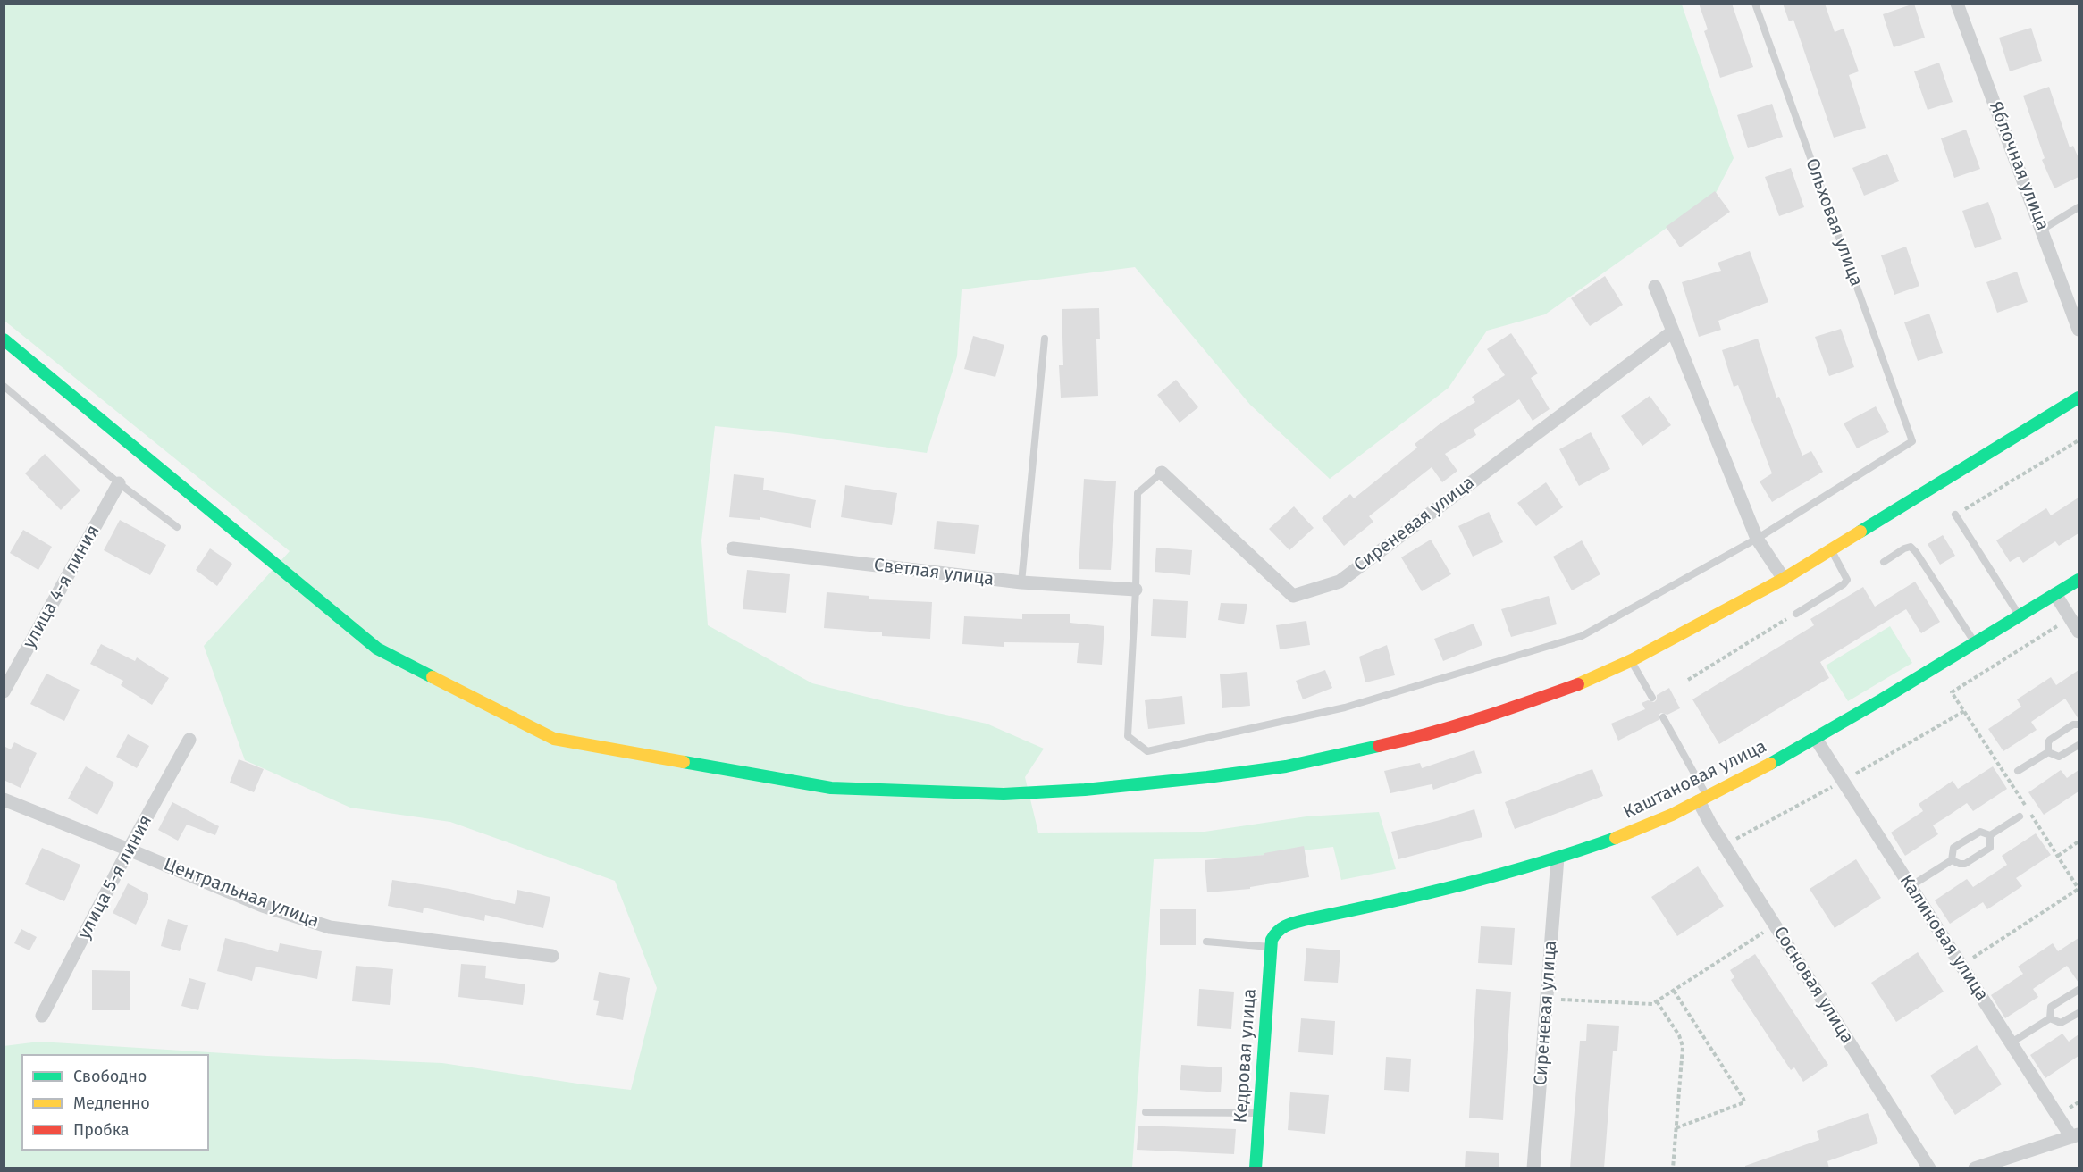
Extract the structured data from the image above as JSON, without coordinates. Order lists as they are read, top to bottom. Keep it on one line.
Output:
{"streets":{"street":["Яблочная улица","Сиреневая улица","Светлая улица","улица 4-я линия","Каштановая улица","улица 5-я линия","Центральная улица","Калиновая улица","Сосновая улица","Кедровая улица"],"lane":["Ольховая улица"]},"crossings":[["Сиреневая улица","Каштановая улица"],["Каштановая улица","Калиновая улица"],["Каштановая улица","Сосновая улица"],["Каштановая улица","Кедровая улица"],["улица 5-я линия","Центральная улица"]],"legend":["Свободно","Медленно","Пробка"]}
